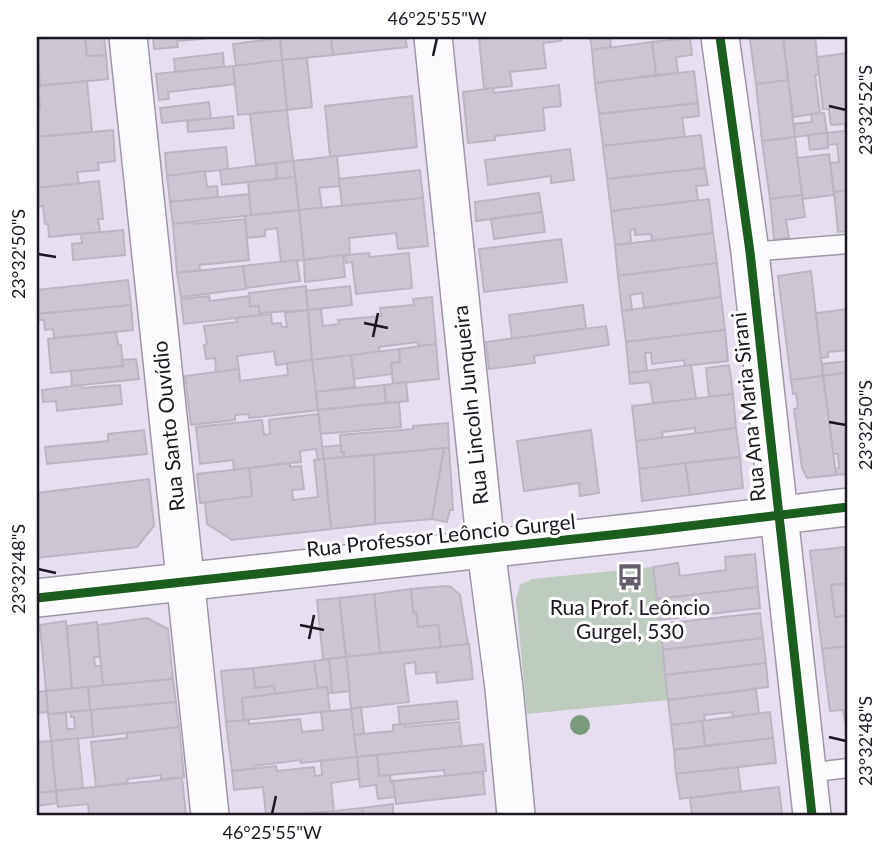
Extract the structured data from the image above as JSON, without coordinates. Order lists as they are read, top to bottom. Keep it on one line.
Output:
{"streets":{"street":["Rua Lincoln Junqueira","Rua Ana Maria Sirani","Rua Santo Ouvídio","Rua Professor Leôncio Gurgel"]},"crossings":[["Rua Lincoln Junqueira","Rua Professor Leôncio Gurgel"],["Rua Ana Maria Sirani","Rua Professor Leôncio Gurgel"],["Rua Santo Ouvídio","Rua Professor Leôncio Gurgel"]],"places":{"bus stop":["Rua Prof. Leôncio Gurgel, 530"]},"coordinates":["46°25'55\"W","23°32'52\"S","23°32'50\"S","23°32'48\"S"]}
